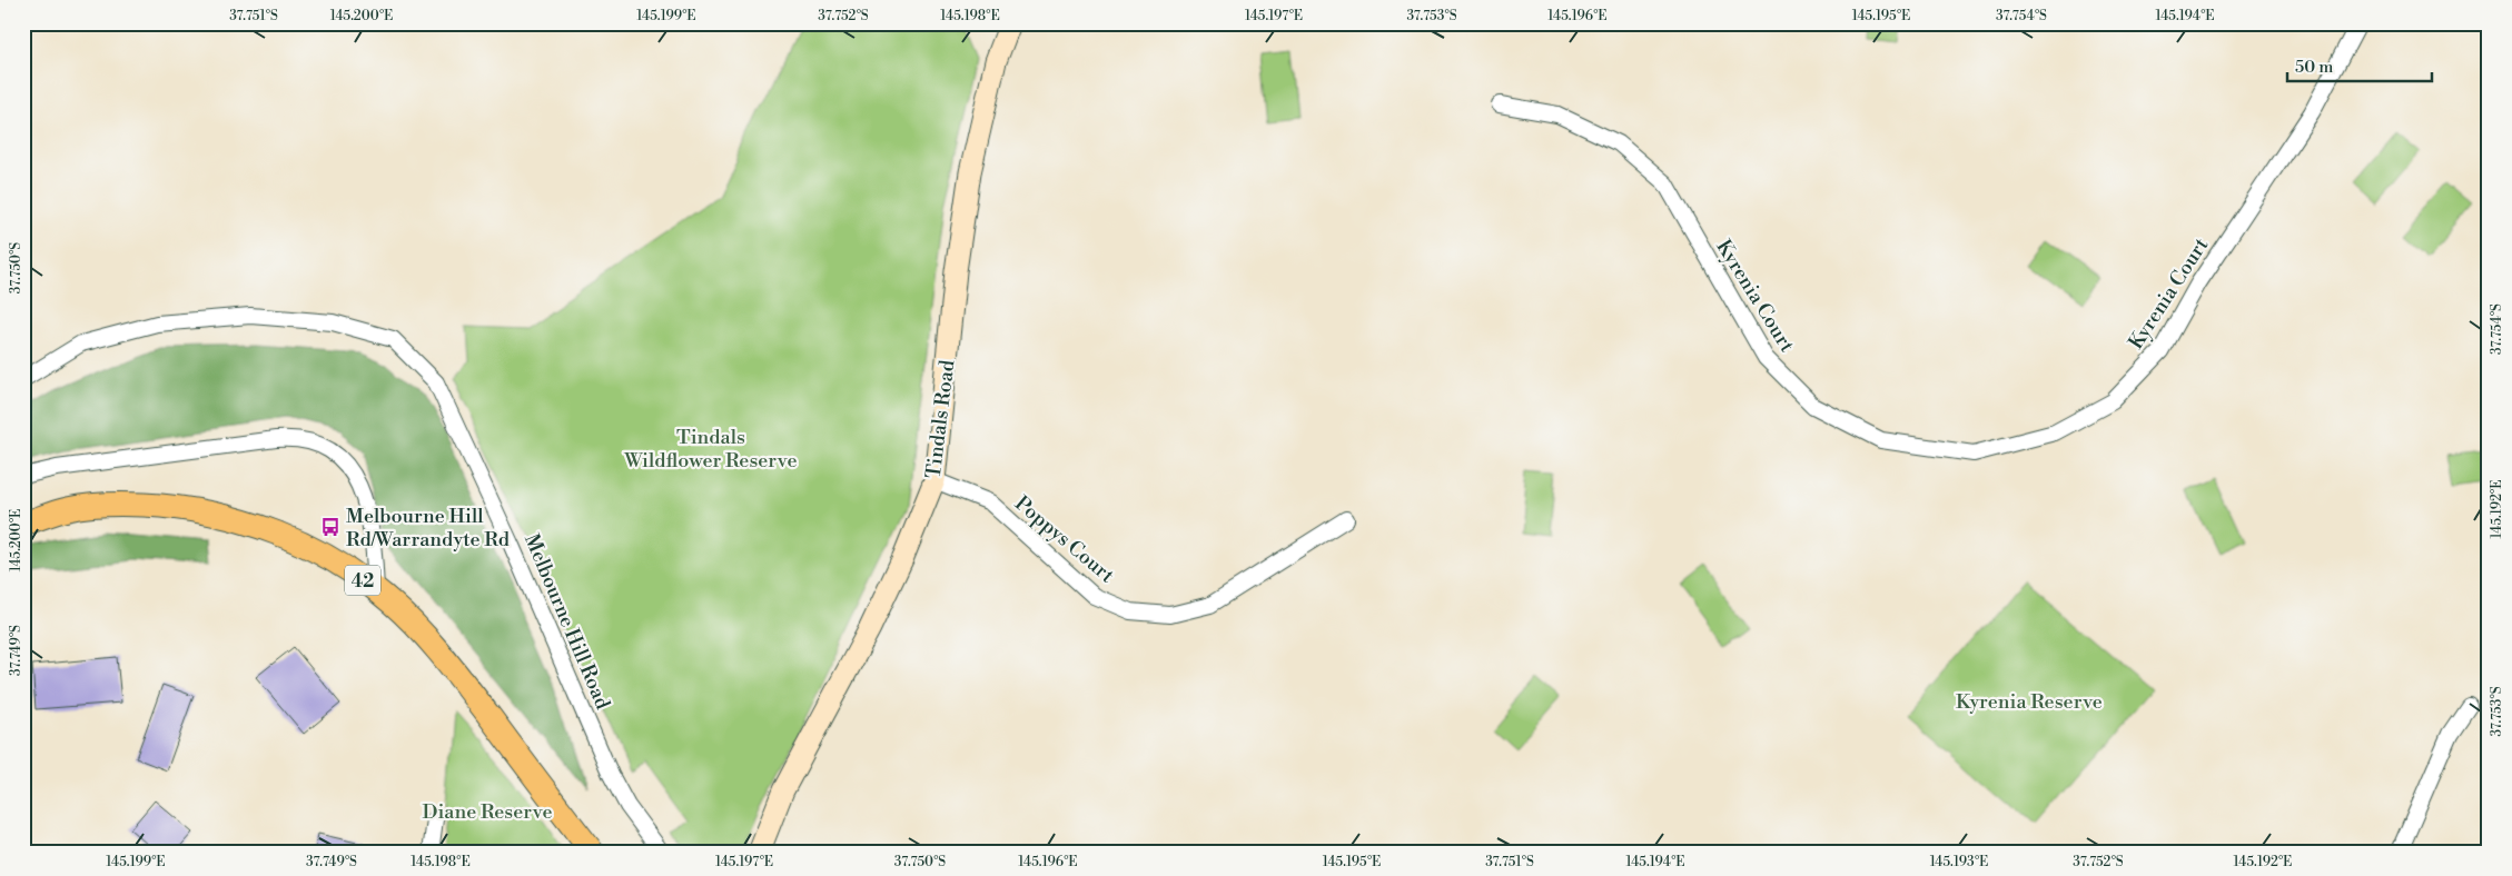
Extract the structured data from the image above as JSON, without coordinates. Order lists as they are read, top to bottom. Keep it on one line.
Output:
{"streets":{"main road":["Tindals Road","42"],"street":["Kyrenia Court","Poppys Court","Melbourne Hill Road"]},"crossings":[["Tindals Road","Poppys Court"]],"parks":["Tindals Wildflower Reserve","Kyrenia Reserve","Diane Reserve"],"places":{"bus stop":["Melbourne Hill Rd/Warrandyte Rd"]},"scale_bar":"50 m","coordinates":["37.751°S","145.200°E","145.199°E","37.752°S","145.198°E","145.197°E","37.753°S","145.196°E","145.195°E","37.754°S","145.194°E","37.750°S","145.192°E","37.749°S","145.193°E"]}
